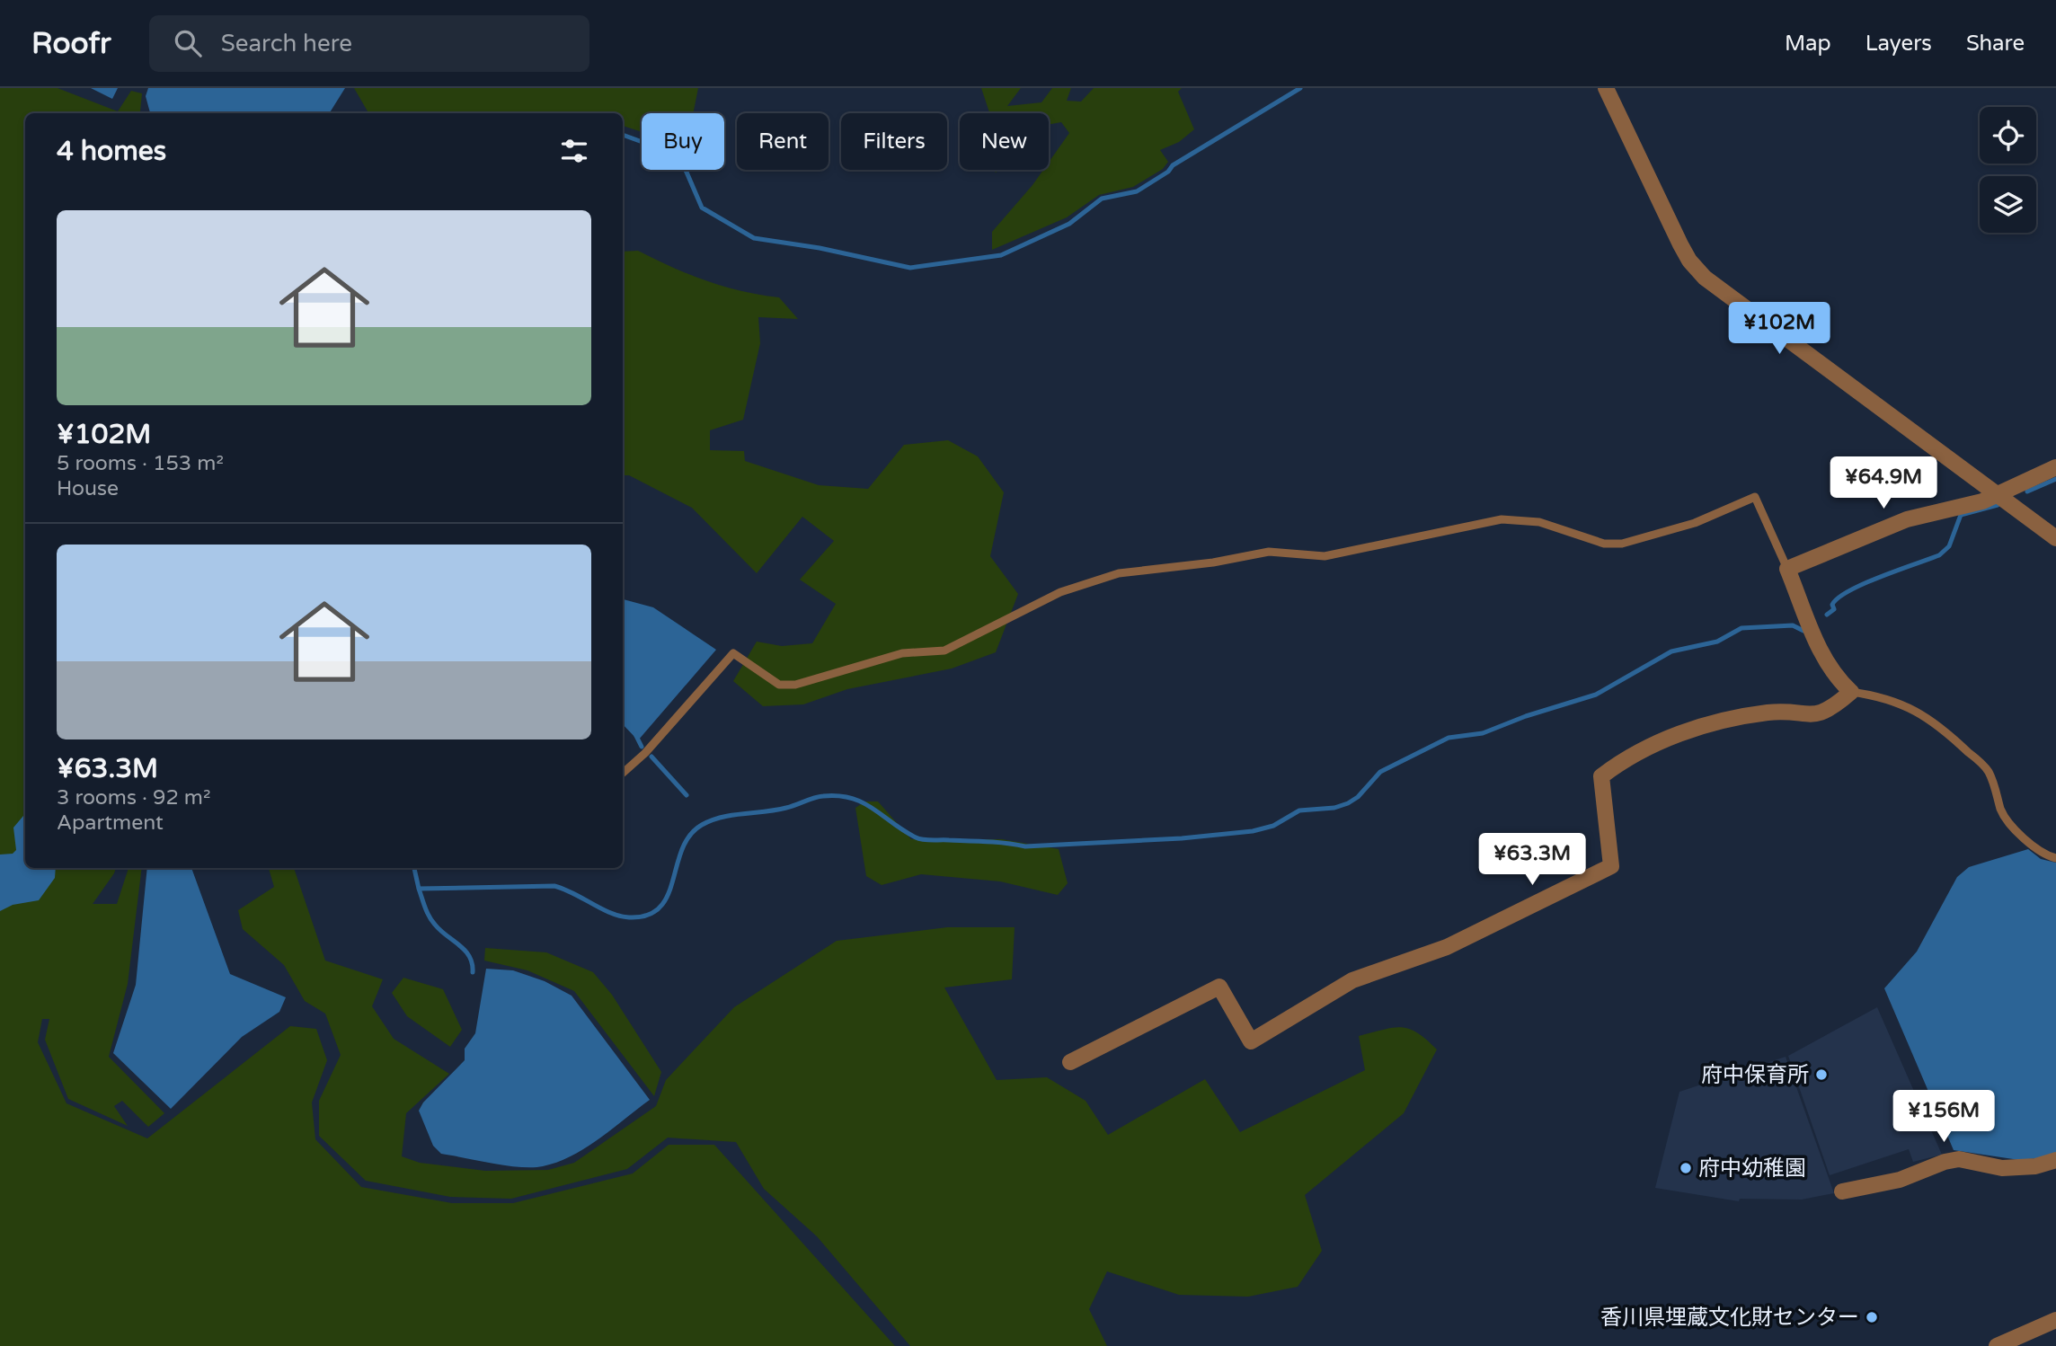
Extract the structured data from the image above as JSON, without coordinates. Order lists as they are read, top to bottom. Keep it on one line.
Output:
{"places":["府中保育所","府中幼稚園","香川県埋蔵文化財センター"],"page":{"header":"Roofr","search":"Search here","nav":["Map","Layers","Share"],"chip":["Buy","Rent","Filters","New"],"heading":"4 homes","list":[{"name":"¥102M","note":"5 rooms · 153 m² · House"},{"name":"¥63.3M","note":"3 rooms · 92 m² · Apartment"}],"price":["¥102M","¥64.9M","¥63.3M","¥156M"]}}
